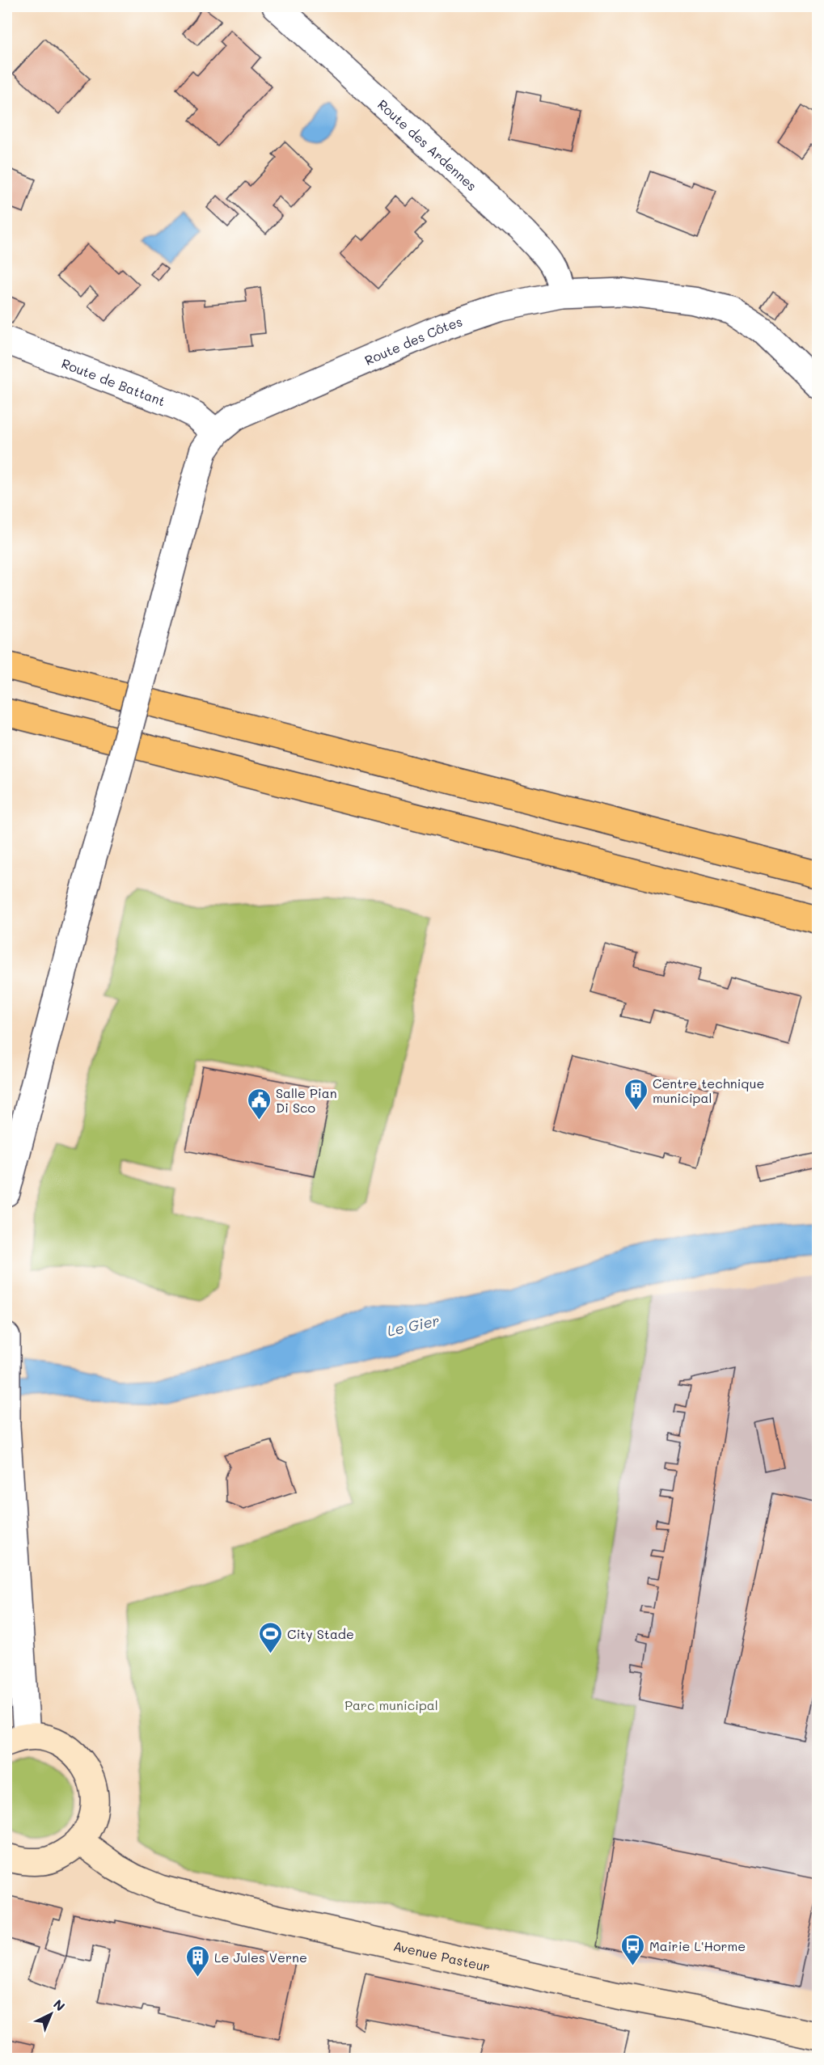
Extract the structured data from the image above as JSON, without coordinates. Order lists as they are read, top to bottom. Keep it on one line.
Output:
{"streets":{"main road":["Avenue Pasteur"],"street":["Route des Ardennes","Route des Côtes","Route de Battant"]},"crossings":[["Route des Ardennes","Route des Côtes"],["Route des Côtes","Route de Battant"]],"water":["Le Gier"],"parks":["Parc municipal"],"places":{"building":["Centre technique municipal","Le Jules Verne"],"public building":["Salle Pian Di Sco"],"sports":["City Stade"],"bus stop":["Mairie L'Horme"]},"north":"top right"}
